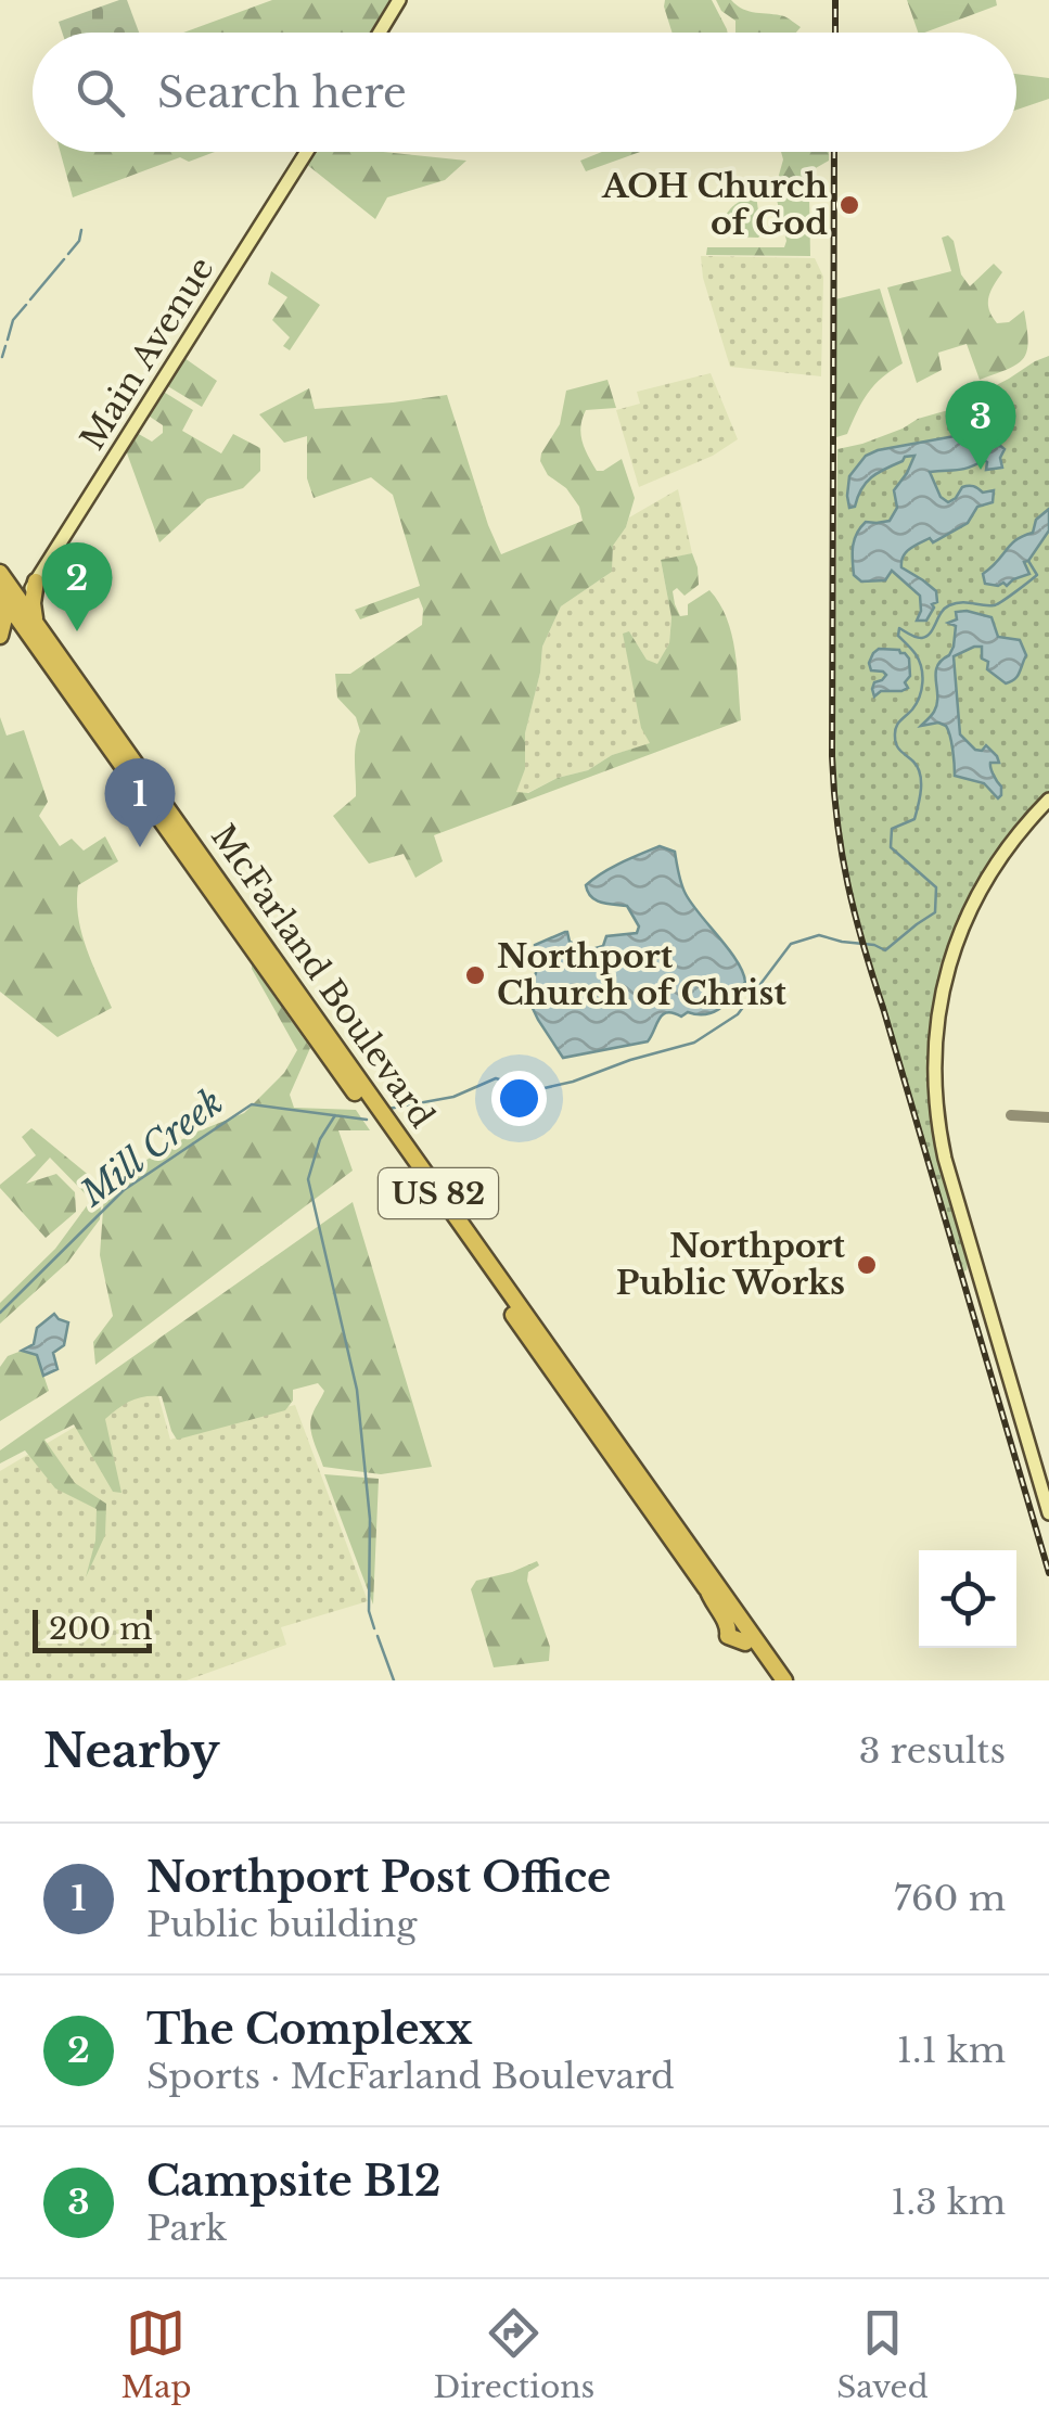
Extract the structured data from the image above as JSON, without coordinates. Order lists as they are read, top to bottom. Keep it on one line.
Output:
{"streets":{"highway":["McFarland Boulevard","US 82"],"main road":["Main Avenue"]},"crossings":[["Main Avenue","McFarland Boulevard"]],"water":["Mill Creek"],"places":["AOH Church of God","Northport Church of Christ","Northport Public Works"],"scale_bar":"200 m","page":{"search":"Search here","pins":["3","2","1"],"scale":"200 m","heading":["Nearby","3 results"],"list":[{"mark":"1","name":"Northport Post Office","note":"Public building","value":"760 m"},{"mark":"2","name":"The Complexx","note":"Sports · McFarland Boulevard","value":"1.1 km"},{"mark":"3","name":"Campsite B12","note":"Park","value":"1.3 km"}],"nav":["Map","Directions","Saved"]}}
